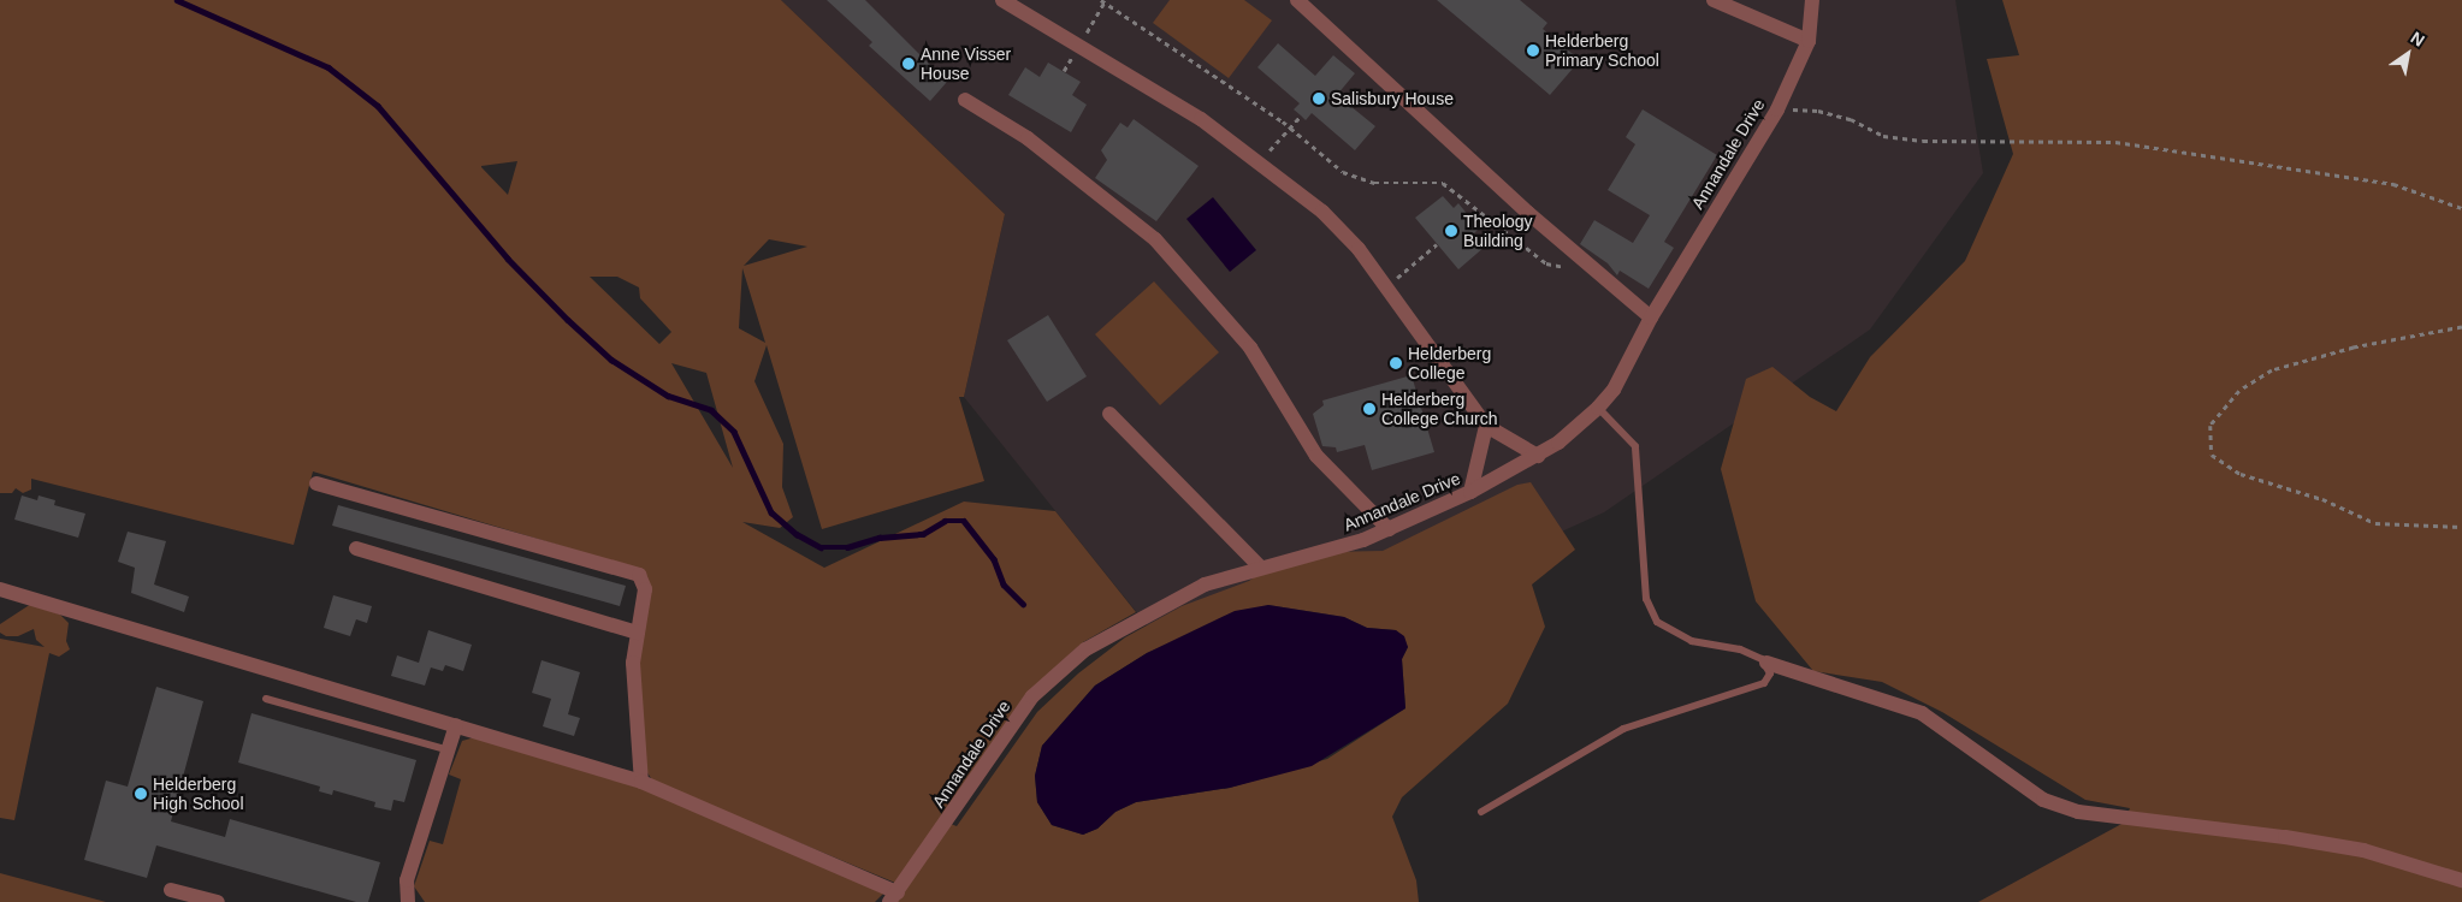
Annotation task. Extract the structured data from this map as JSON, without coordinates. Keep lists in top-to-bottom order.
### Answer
{
  "streets": {
    "street": ["Annandale Drive"]
  },
  "places": [
    "Helderberg Primary School",
    "Anne Visser House",
    "Salisbury House",
    "Theology Building",
    "Helderberg College",
    "Helderberg College Church",
    "Helderberg High School"
  ],
  "north": "top right"
}
